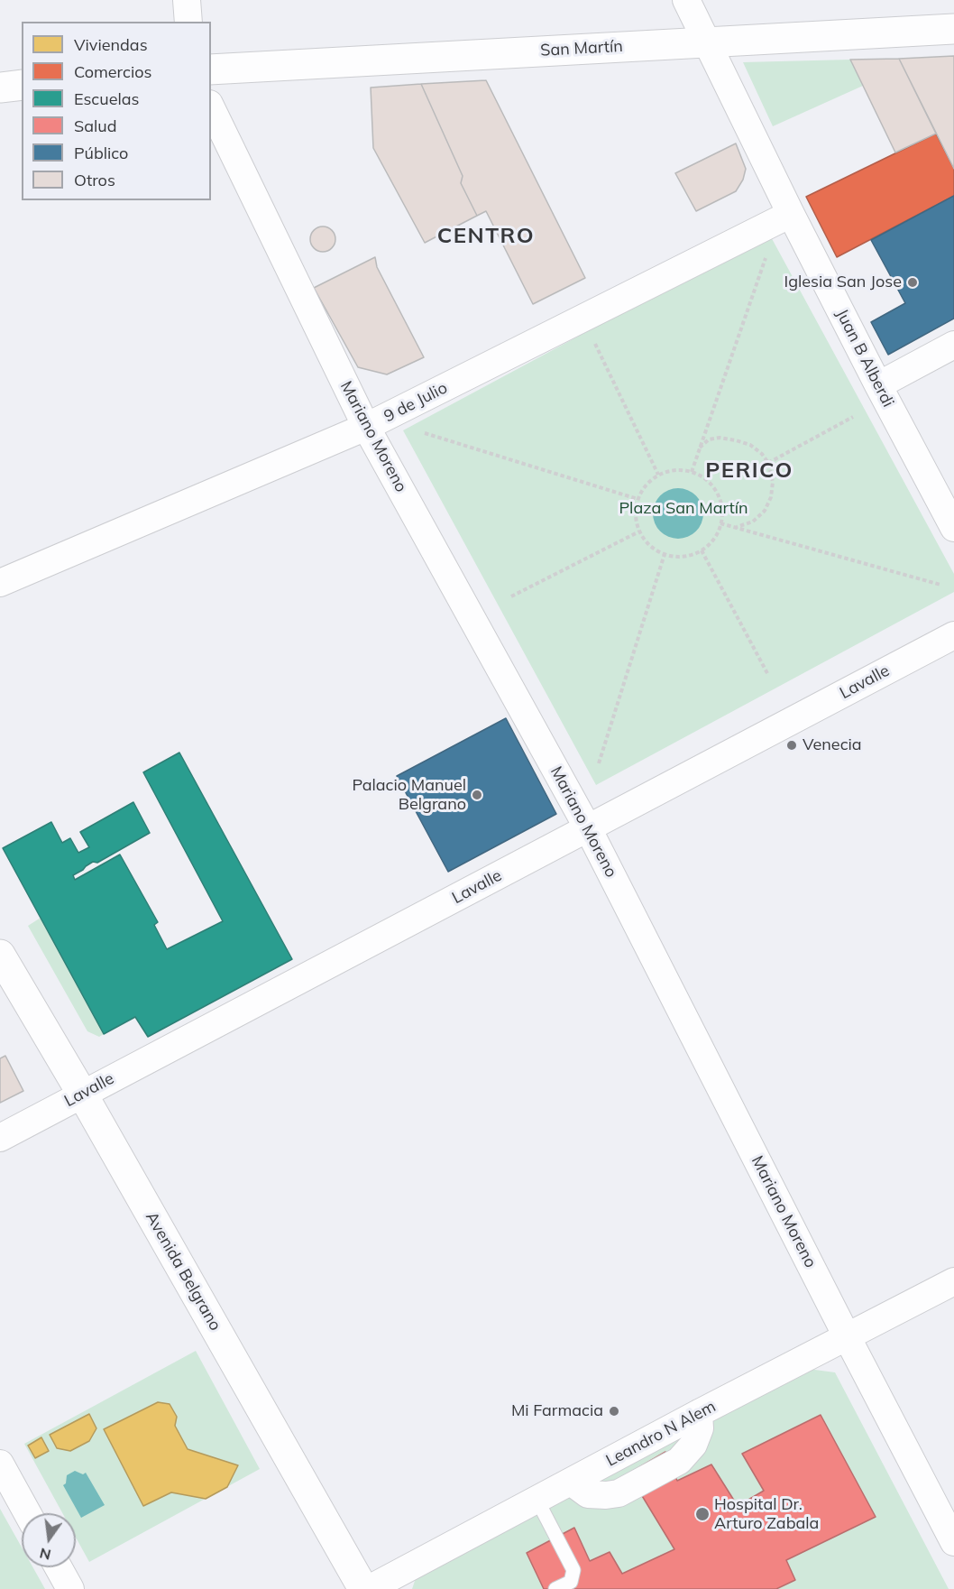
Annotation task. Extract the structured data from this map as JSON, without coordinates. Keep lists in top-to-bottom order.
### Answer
{
  "streets": {
    "main road": ["San Martín", "Avenida Belgrano"],
    "street": [
      "Juan B Alberdi",
      "9 de Julio",
      "Mariano Moreno",
      "Lavalle",
      "Leandro N Alem"
    ]
  },
  "crossings": [
    ["San Martín", "Juan B Alberdi"],
    ["Juan B Alberdi", "9 de Julio"],
    ["9 de Julio", "Mariano Moreno"],
    ["Mariano Moreno", "Lavalle"],
    ["Mariano Moreno", "Leandro N Alem"],
    ["Lavalle", "Avenida Belgrano"]
  ],
  "districts": ["CENTRO", "PERICO"],
  "parks": ["Plaza San Martín"],
  "places": [
    "Iglesia San Jose",
    "Venecia",
    "Palacio Manuel Belgrano",
    "Mi Farmacia",
    "Hospital Dr. Arturo Zabala"
  ],
  "legend": [
    "Viviendas",
    "Comercios",
    "Escuelas",
    "Salud",
    "Público",
    "Otros"
  ],
  "north": "bottom"
}
